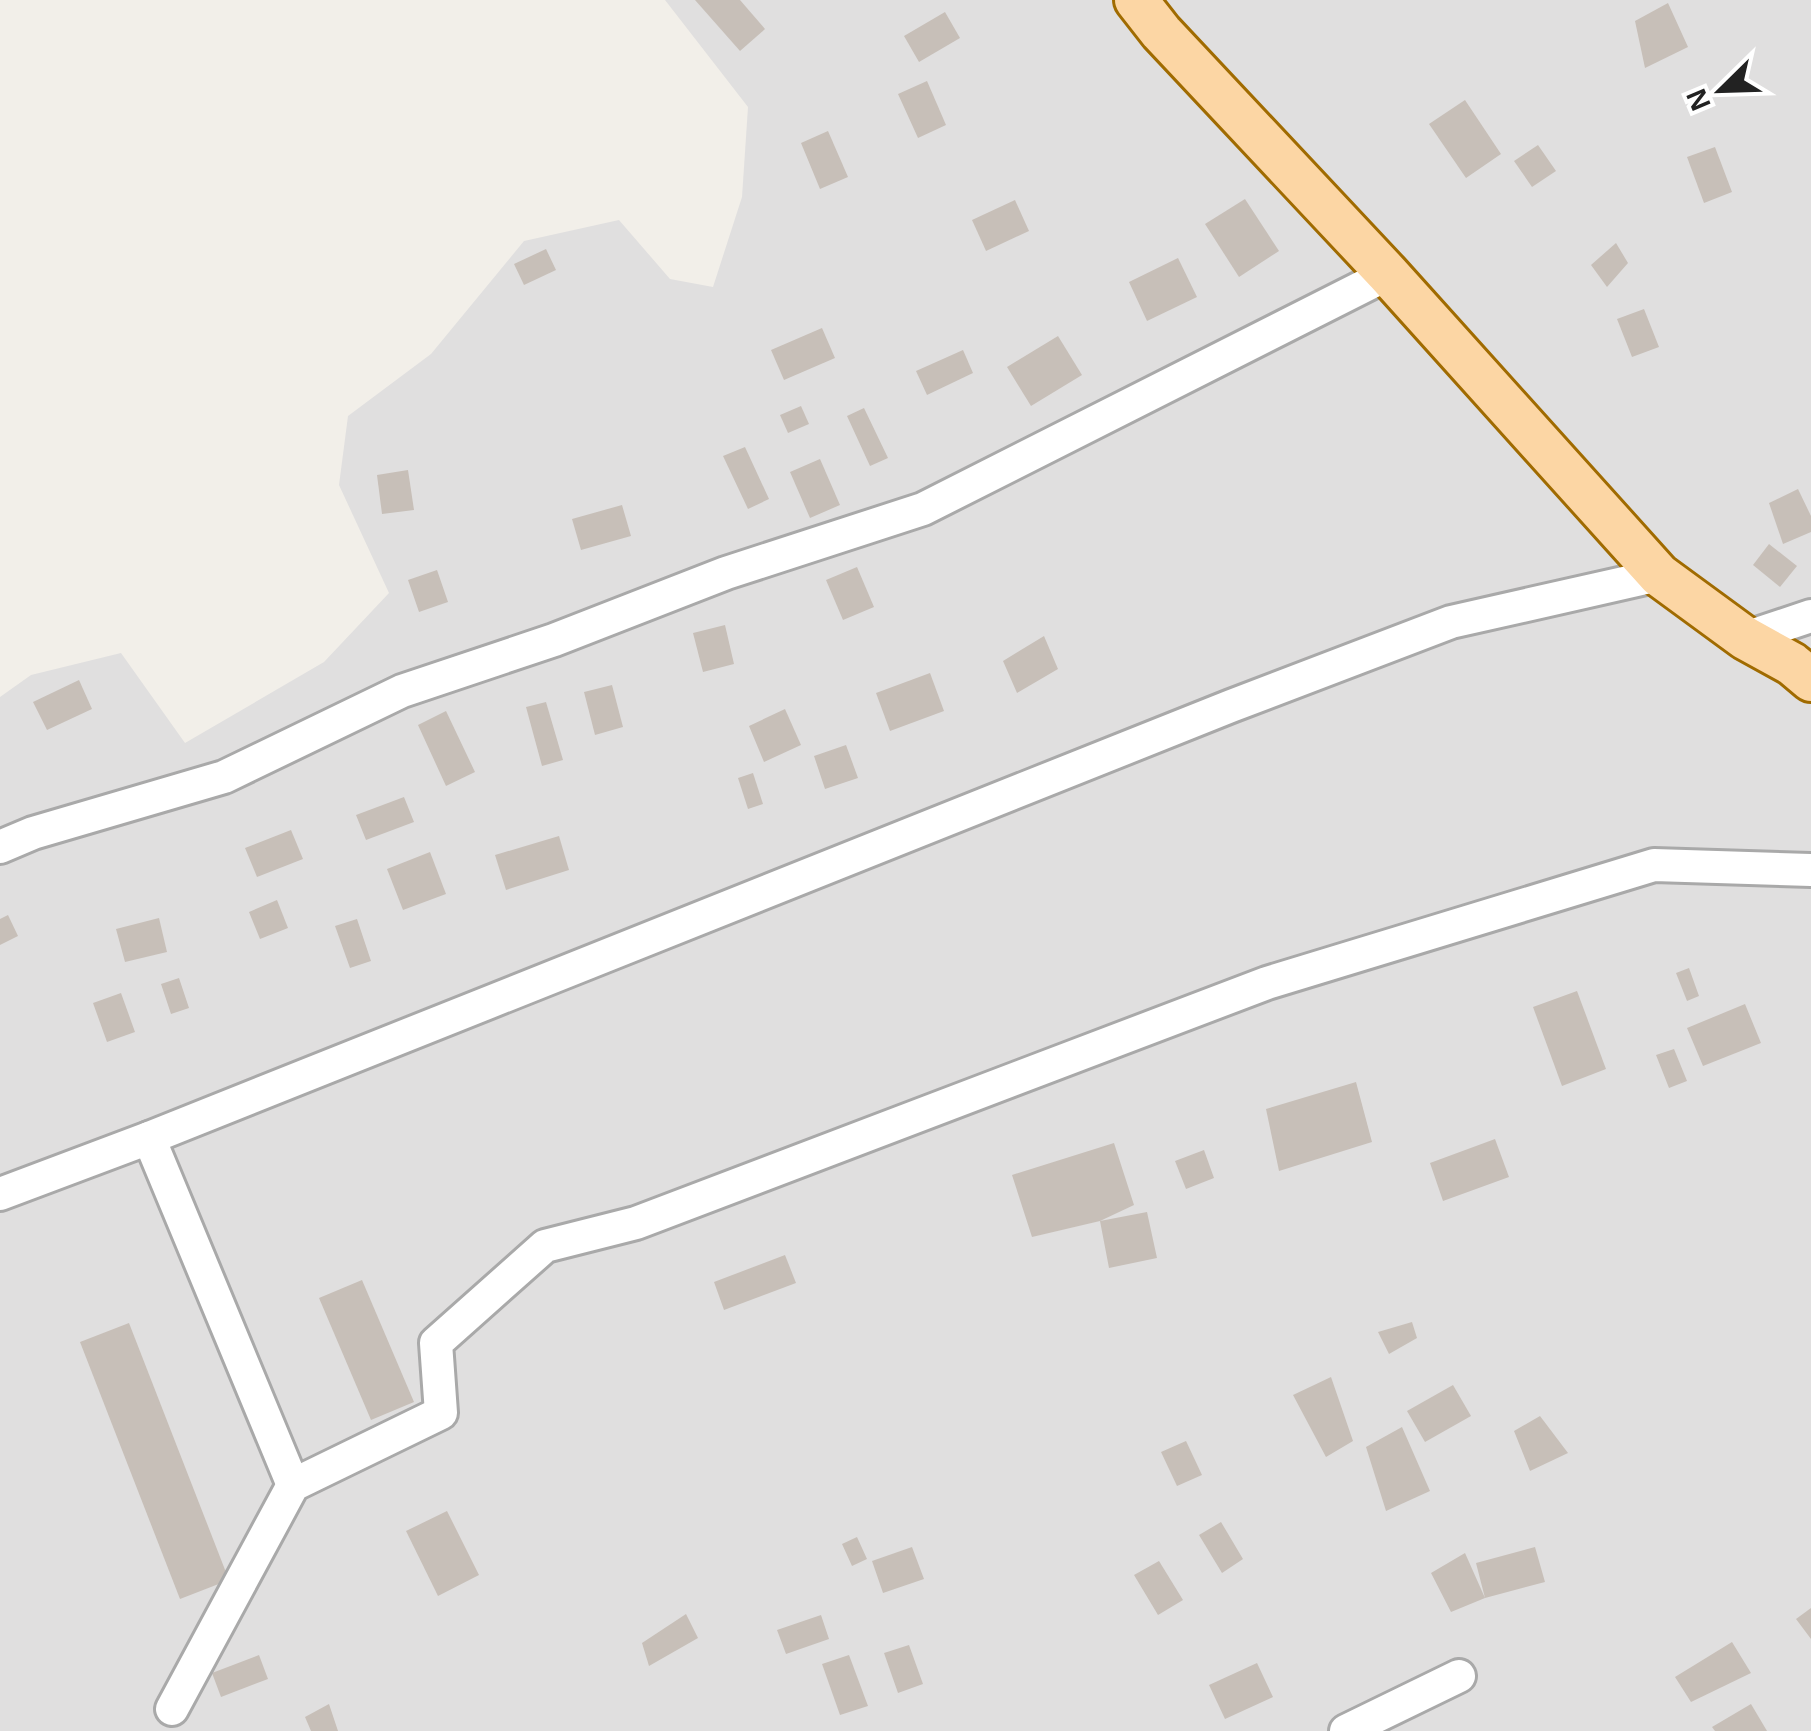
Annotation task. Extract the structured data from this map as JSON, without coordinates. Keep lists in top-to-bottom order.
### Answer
{
  "north": "bottom left"
}
